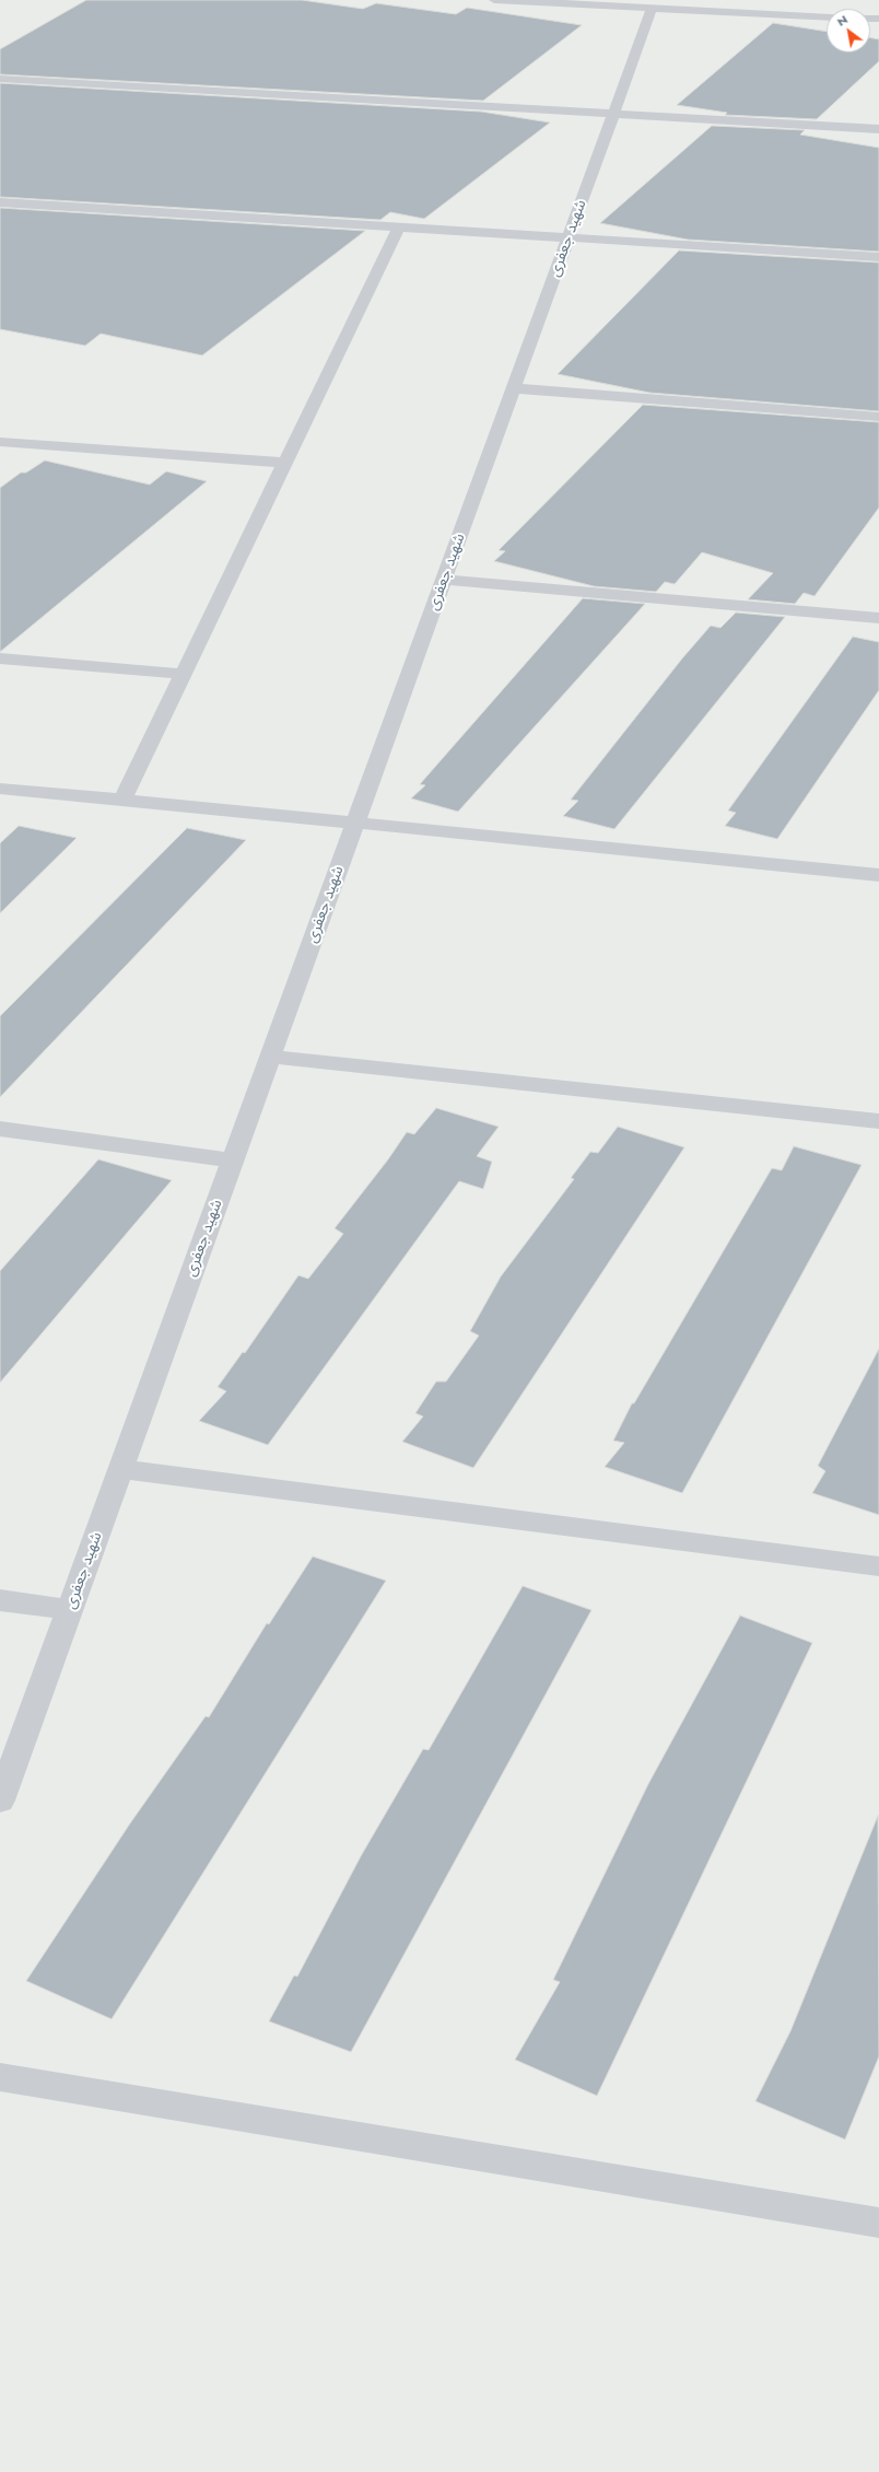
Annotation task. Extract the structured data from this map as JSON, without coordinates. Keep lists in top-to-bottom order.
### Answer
{
  "streets": {
    "street": ["شهید جعفری"]
  },
  "north": "top left"
}
